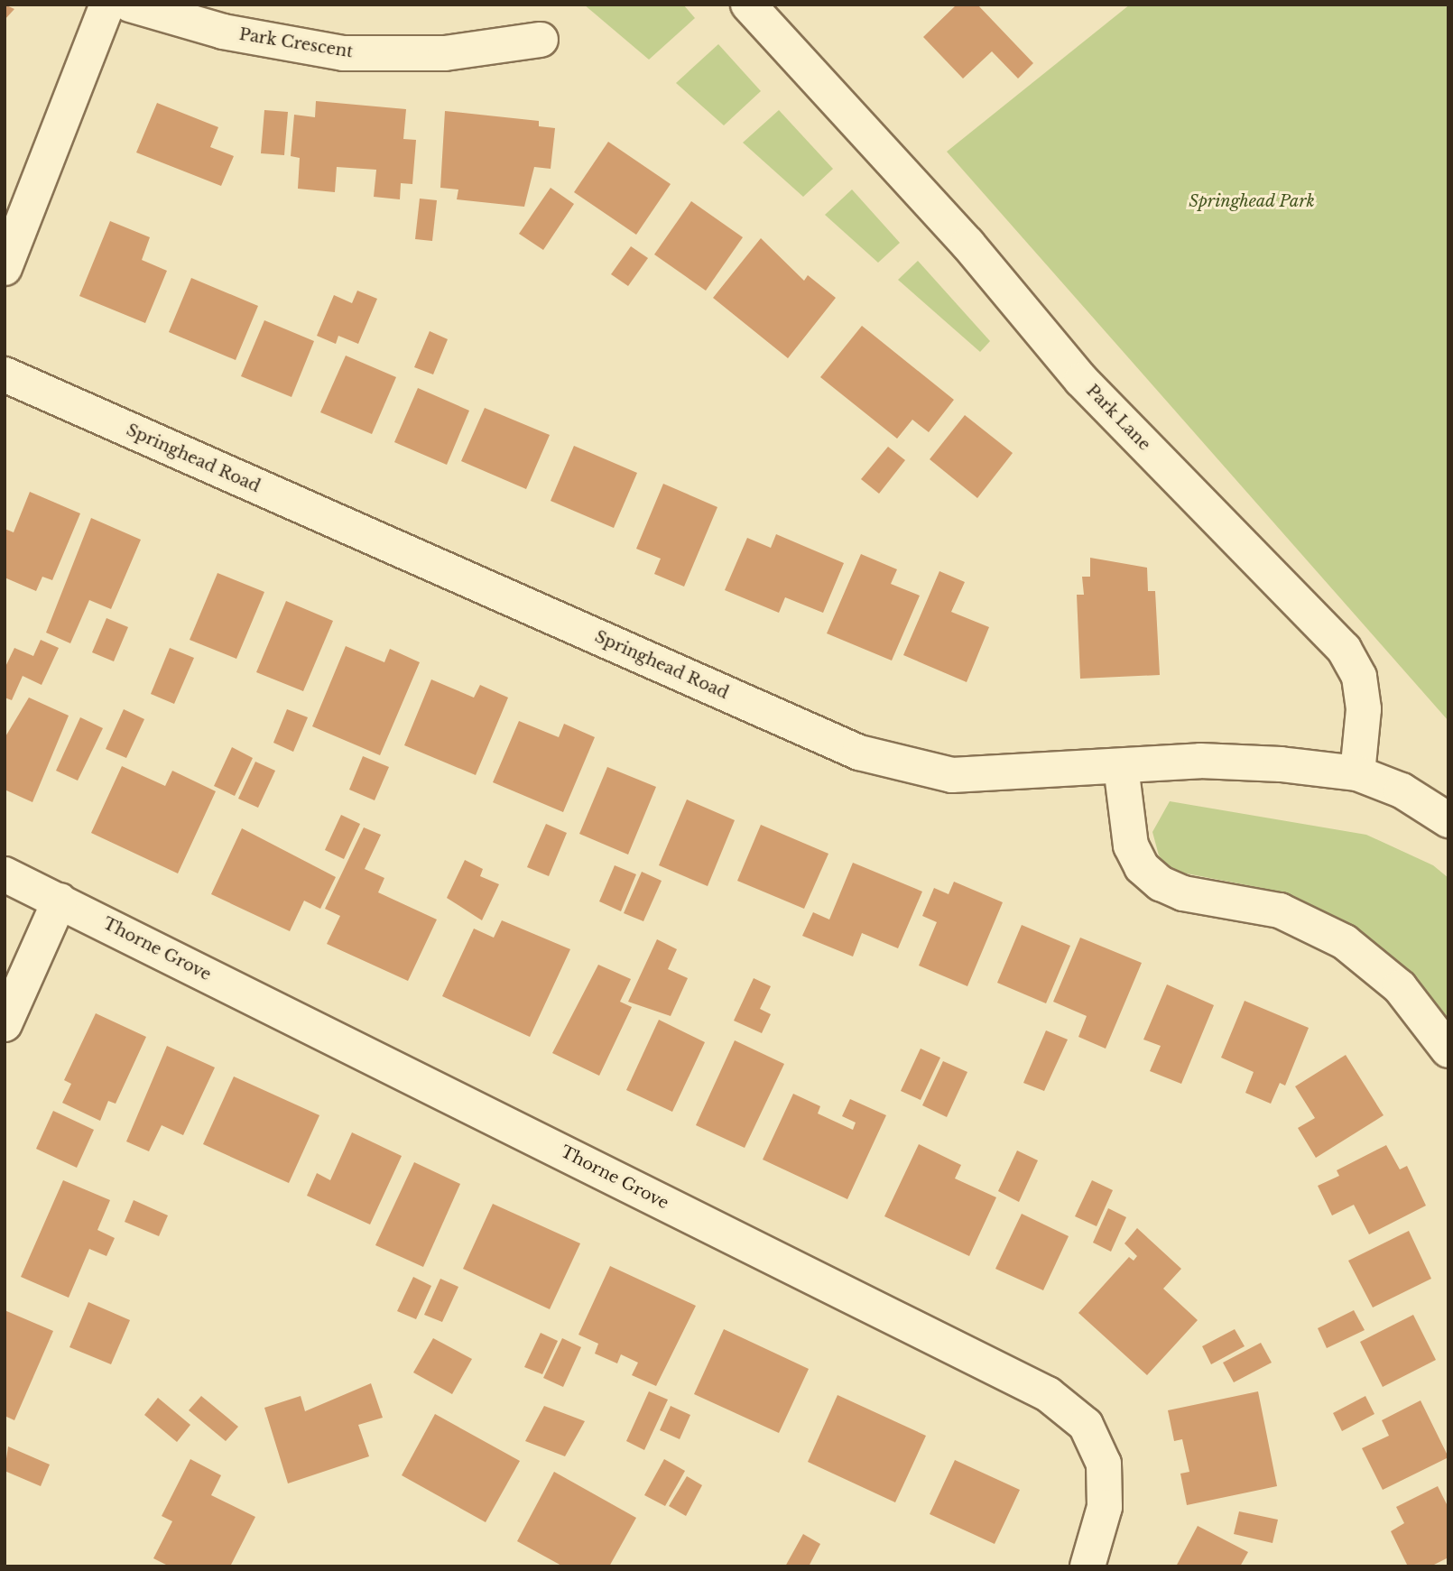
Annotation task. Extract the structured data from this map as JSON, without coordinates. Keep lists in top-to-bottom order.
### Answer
{
  "streets": {
    "street": [
      "Park Crescent",
      "Park Lane",
      "Springhead Road",
      "Thorne Grove"
    ]
  },
  "crossings": [
    ["Park Lane", "Springhead Road"]
  ],
  "parks": ["Springhead Park"]
}
